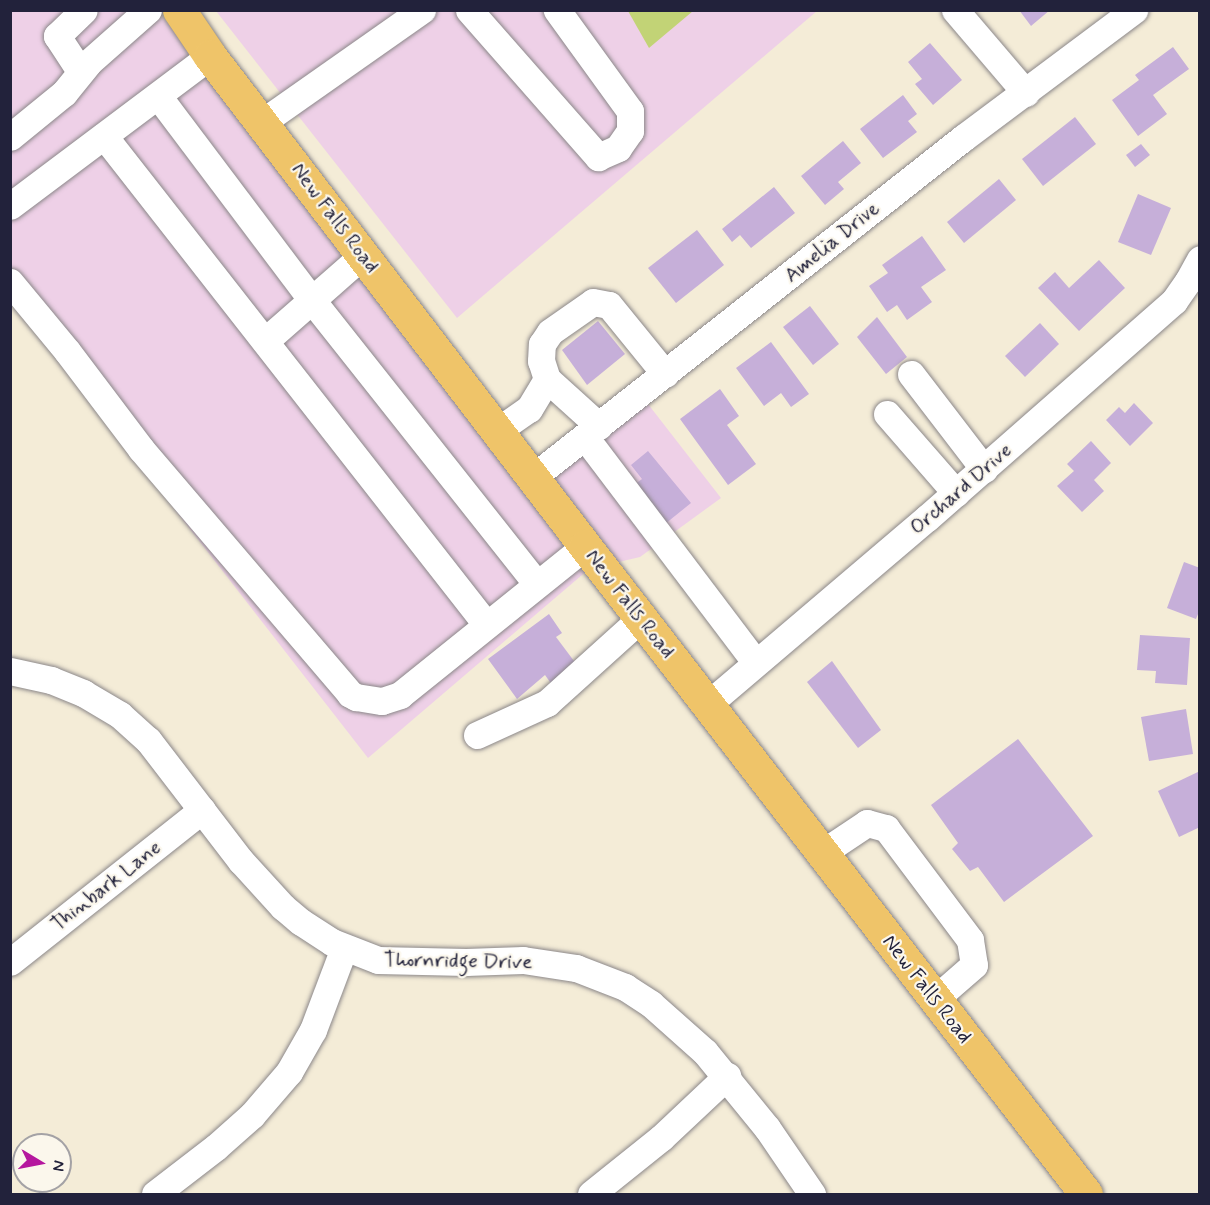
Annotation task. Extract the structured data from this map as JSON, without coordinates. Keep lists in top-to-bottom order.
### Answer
{
  "streets": {
    "main road": ["New Falls Road"],
    "street": [
      "Amelia Drive",
      "Orchard Drive",
      "Thinbark Lane",
      "Thornridge Drive"
    ]
  },
  "crossings": [
    ["New Falls Road", "Amelia Drive"],
    ["New Falls Road", "Orchard Drive"],
    ["Thinbark Lane", "Thornridge Drive"]
  ],
  "north": "right"
}
